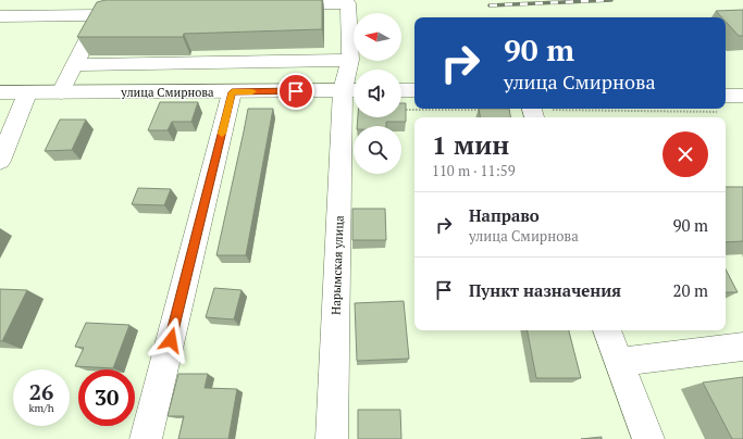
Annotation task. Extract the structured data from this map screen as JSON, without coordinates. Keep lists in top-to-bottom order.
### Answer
{
  "streets": {
    "street": ["улица Смирнова", "Нарымская улица"]
  },
  "crossings": [
    ["улица Смирнова", "Нарымская улица"]
  ],
  "north": "left",
  "page": {
    "turn": ["90 m", "улица Смирнова"],
    "heading": ["1 мин", "110 m · 11:59"],
    "list": [
      {
        "name": "Направо",
        "note": "улица Смирнова",
        "value": "90 m"
      },
      {
        "name": "Пункт назначения",
        "value": "20 m"
      }
    ],
    "speed": "26 km/h",
    "limit": "30"
  }
}
